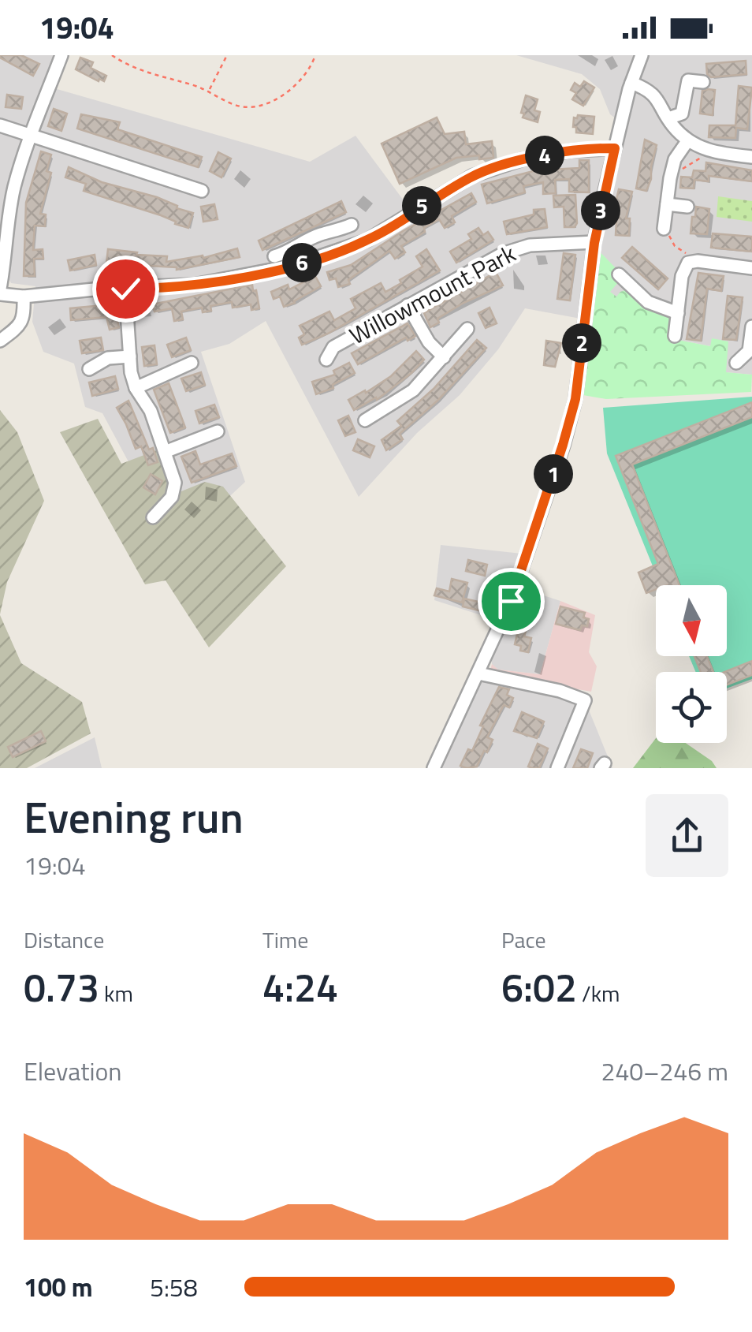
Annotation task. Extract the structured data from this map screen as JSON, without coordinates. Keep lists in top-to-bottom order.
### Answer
{
  "streets": {
    "street": ["Willowmount Park"]
  },
  "north": "bottom",
  "page": {
    "status": "19:04",
    "pins": [
      "4",
      "5",
      "3",
      "6",
      "2",
      "1"
    ],
    "heading": ["Evening run", "19:04"],
    "stats": [
      ["Distance", "0.73 km"],
      ["Time", "4:24"],
      ["Pace", "6:02 /km"]
    ],
    "chart": ["Elevation", "240–246 m"],
    "list": [
      {
        "name": "100 m",
        "note": "5:58"
      }
    ]
  }
}
